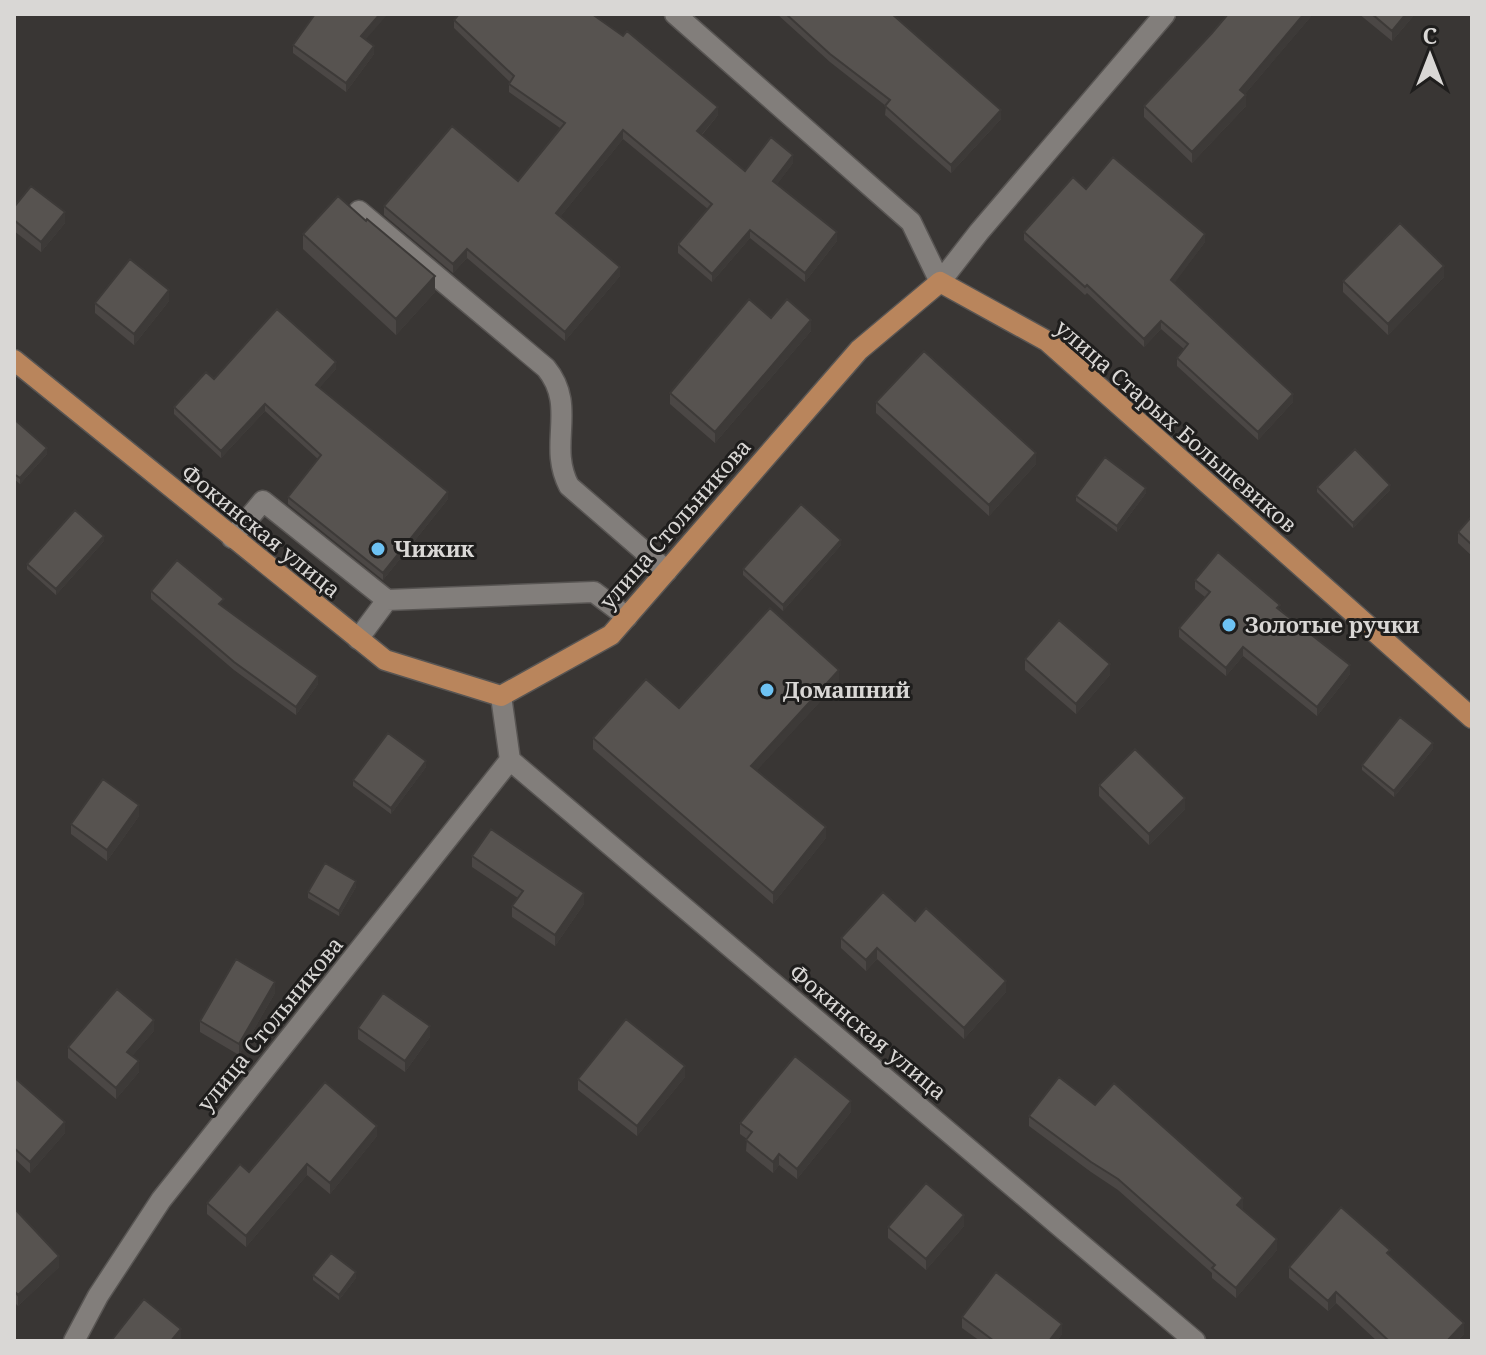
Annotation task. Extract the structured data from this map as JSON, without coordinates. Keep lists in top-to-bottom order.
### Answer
{
  "streets": {
    "main road": ["улица Старых Большевиков", "улица Стольникова", "Фокинская улица"]
  },
  "crossings": [
    ["улица Старых Большевиков", "улица Стольникова"],
    ["улица Стольникова", "Фокинская улица"]
  ],
  "places": ["Чижик", "Золотые ручки", "Домашний"],
  "north": "top"
}
